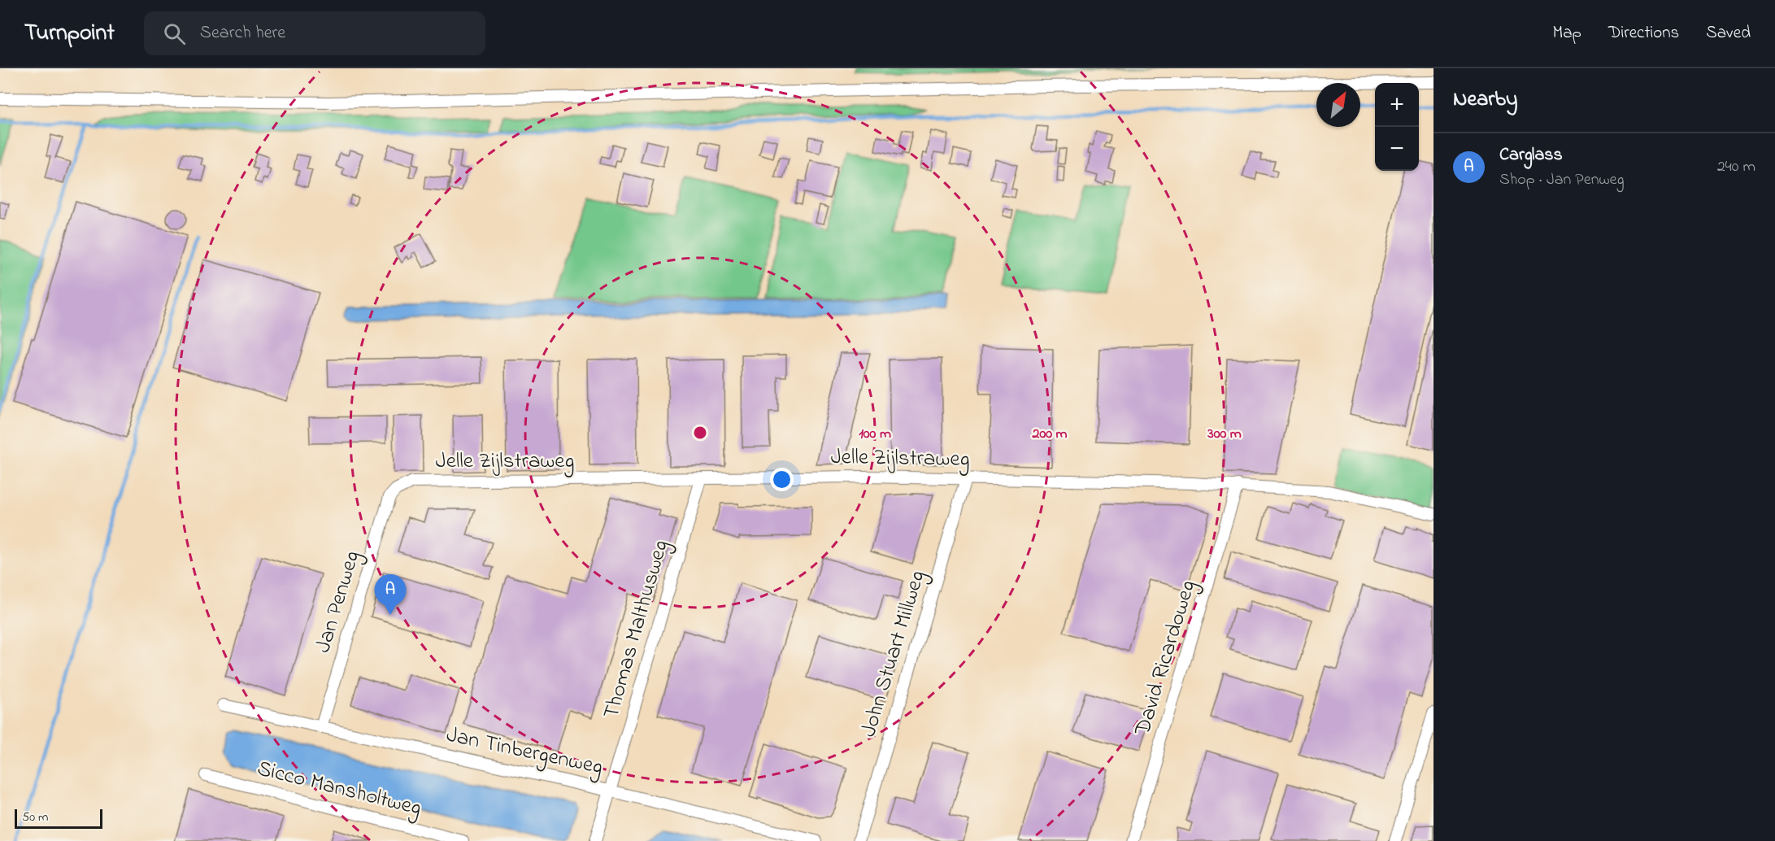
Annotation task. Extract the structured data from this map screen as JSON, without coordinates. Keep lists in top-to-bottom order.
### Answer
{
  "streets": {
    "street": [
      "Jelle Zijlstraweg",
      "Jan Penweg",
      "Thomas Malthusweg",
      "John Stuart Millweg",
      "David Ricardoweg",
      "Jan Tinbergenweg",
      "Sicco Mansholtweg"
    ]
  },
  "crossings": [
    ["Jelle Zijlstraweg", "Jan Penweg"],
    ["Jelle Zijlstraweg", "Thomas Malthusweg"],
    ["Jelle Zijlstraweg", "John Stuart Millweg"],
    ["Jelle Zijlstraweg", "David Ricardoweg"],
    ["Jan Penweg", "Jan Tinbergenweg"],
    ["Thomas Malthusweg", "Jan Tinbergenweg"]
  ],
  "scale_bar": "50 m",
  "north": "top right",
  "page": {
    "header": "Turnpoint",
    "search": "Search here",
    "nav": ["Map", "Directions", "Saved"],
    "heading": "Nearby",
    "map_buttons": ["+", "−"],
    "list": [
      {
        "mark": "A",
        "name": "Carglass",
        "note": "Shop · Jan Penweg",
        "value": "240 m"
      }
    ],
    "pins": "A",
    "scale": "50 m"
  },
  "rings": ["100 m", "200 m", "300 m"]
}
